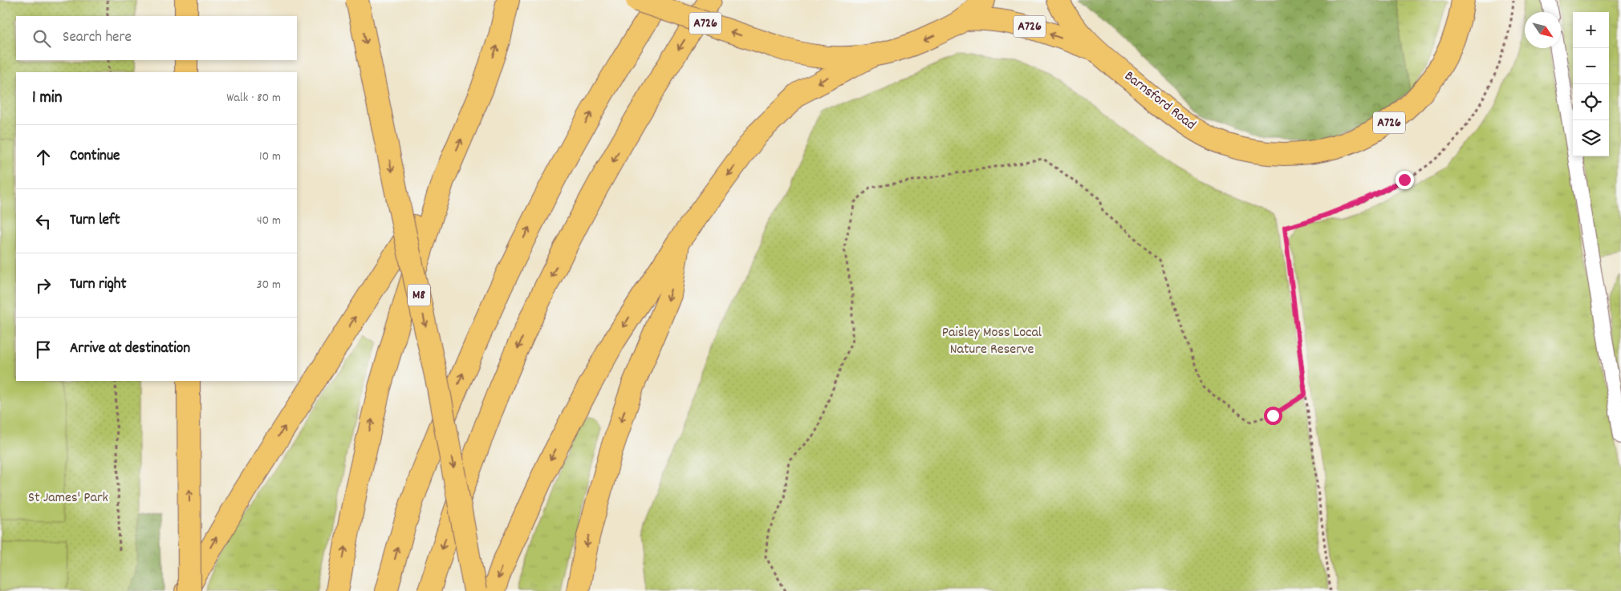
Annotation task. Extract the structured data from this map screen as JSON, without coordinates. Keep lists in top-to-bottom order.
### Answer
{
  "streets": {
    "main road": ["A726", "Barnsford Road", "M8"]
  },
  "crossings": [
    ["A726", "Barnsford Road"]
  ],
  "parks": ["Paisley Moss Local Nature Reserve", "St James' Park"],
  "north": "bottom right",
  "page": {
    "map_buttons": ["+", "−"],
    "search": "Search here",
    "heading": ["1 min", "Walk · 80 m"],
    "list": [
      ["Continue", "10 m"],
      ["Turn left", "40 m"],
      ["Turn right", "30 m"],
      "Arrive at destination"
    ]
  }
}
